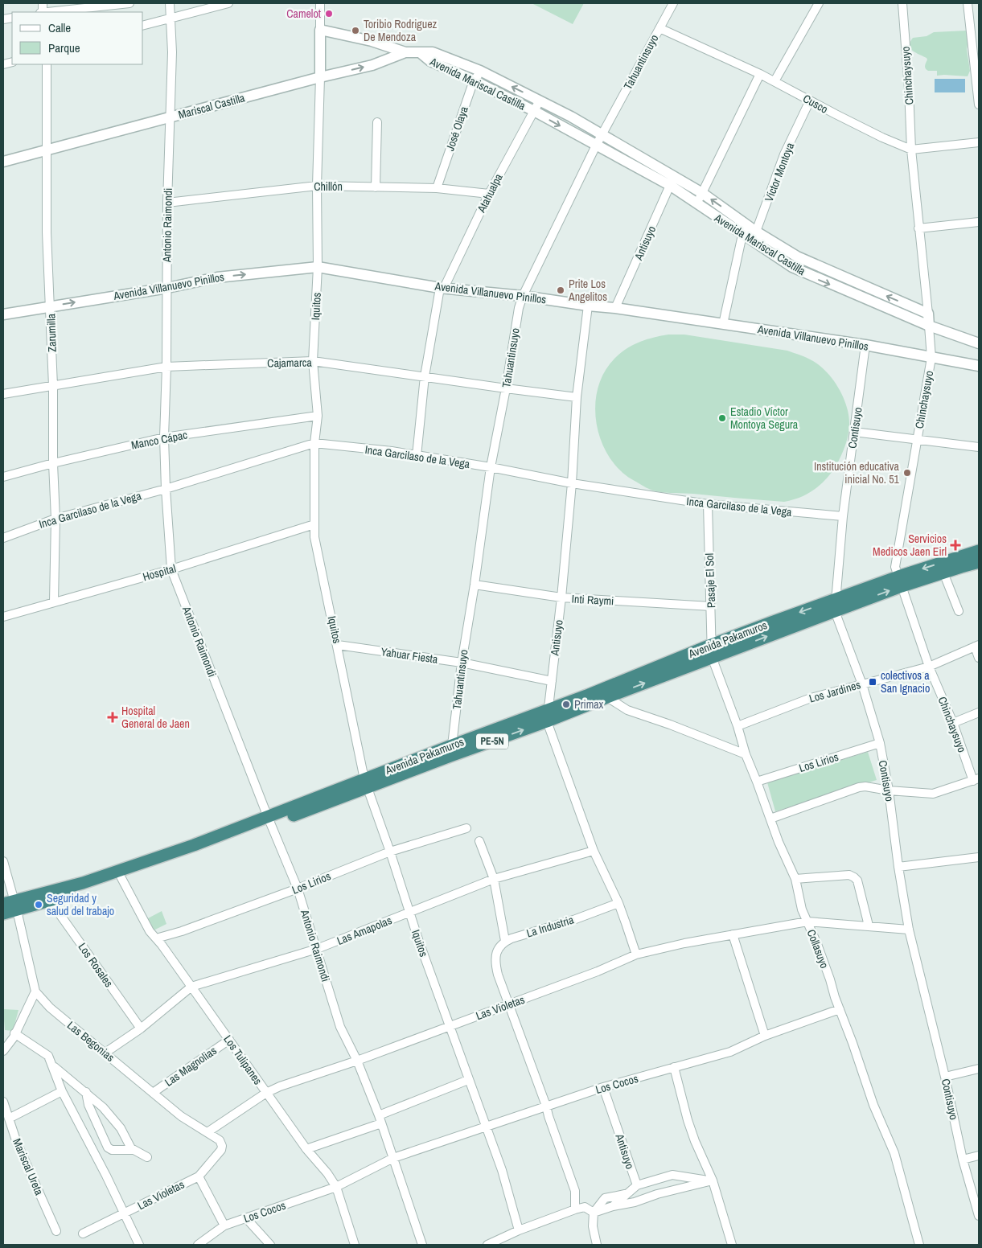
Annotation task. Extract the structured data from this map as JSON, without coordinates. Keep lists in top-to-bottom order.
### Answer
{
  "streets": {
    "highway": ["Avenida Pakamuros", "PE-5N"],
    "street": [
      "Tahuantinsuyo",
      "Chinchaysuyo",
      "Avenida Mariscal Castilla",
      "Cusco",
      "Mariscal Castilla",
      "José Olaya",
      "Víctor Montoya",
      "Chillón",
      "Atahualpa",
      "Antonio Raimondi",
      "Antisuyo",
      "Avenida Villanuevo Pinillos",
      "Iquitos",
      "Zarumilla",
      "Cajamarca",
      "Contisuyo",
      "Manco Cápac",
      "Inca Garcilaso de la Vega",
      "Hospital",
      "Pasaje El Sol",
      "Inti Raymi",
      "Yahuar Fiesta",
      "Los Jardines",
      "Los Lirios",
      "La Industria",
      "Las Amapolas",
      "Collasuyo",
      "Los Rosales",
      "Las Violetas",
      "Las Begonias",
      "Los Tulipanes",
      "Las Magnolias",
      "Los Cocos",
      "Mariscal Ureta"
    ]
  },
  "crossings": [
    ["Tahuantinsuyo", "Avenida Mariscal Castilla"],
    ["Tahuantinsuyo", "Cusco"],
    ["Tahuantinsuyo", "Avenida Villanuevo Pinillos"],
    ["Tahuantinsuyo", "Cajamarca"],
    ["Tahuantinsuyo", "Inca Garcilaso de la Vega"],
    ["Tahuantinsuyo", "Inti Raymi"],
    ["Tahuantinsuyo", "Avenida Pakamuros"],
    ["Tahuantinsuyo", "Yahuar Fiesta"],
    ["Chinchaysuyo", "Avenida Mariscal Castilla"],
    ["Chinchaysuyo", "Cusco"],
    ["Chinchaysuyo", "Avenida Villanuevo Pinillos"],
    ["Chinchaysuyo", "Avenida Pakamuros"],
    ["Chinchaysuyo", "Los Jardines"],
    ["Avenida Mariscal Castilla", "Mariscal Castilla"],
    ["Avenida Mariscal Castilla", "José Olaya"],
    ["Avenida Mariscal Castilla", "Víctor Montoya"],
    ["Avenida Mariscal Castilla", "Atahualpa"],
    ["Avenida Mariscal Castilla", "Antisuyo"],
    ["Cusco", "Víctor Montoya"],
    ["Mariscal Castilla", "Antonio Raimondi"],
    ["Mariscal Castilla", "Iquitos"],
    ["Mariscal Castilla", "Zarumilla"],
    ["José Olaya", "Chillón"],
    ["Chillón", "Atahualpa"],
    ["Chillón", "Antonio Raimondi"],
    ["Chillón", "Iquitos"],
    ["Atahualpa", "Avenida Villanuevo Pinillos"],
    ["Atahualpa", "Cajamarca"],
    ["Atahualpa", "Inca Garcilaso de la Vega"],
    ["Antonio Raimondi", "Avenida Villanuevo Pinillos"],
    ["Antonio Raimondi", "Cajamarca"],
    ["Antonio Raimondi", "Manco Cápac"],
    ["Antonio Raimondi", "Inca Garcilaso de la Vega"],
    ["Antonio Raimondi", "Hospital"],
    ["Antonio Raimondi", "Avenida Pakamuros"],
    ["Antonio Raimondi", "Los Lirios"],
    ["Antonio Raimondi", "Las Amapolas"],
    ["Antonio Raimondi", "Las Violetas"],
    ["Antonio Raimondi", "Los Cocos"],
    ["Antisuyo", "Avenida Villanuevo Pinillos"],
    ["Antisuyo", "Cajamarca"],
    ["Antisuyo", "Inca Garcilaso de la Vega"],
    ["Antisuyo", "Inti Raymi"],
    ["Antisuyo", "Avenida Pakamuros"],
    ["Antisuyo", "Yahuar Fiesta"],
    ["Antisuyo", "La Industria"],
    ["Antisuyo", "Las Amapolas"],
    ["Antisuyo", "Las Violetas"],
    ["Antisuyo", "Los Cocos"],
    ["Avenida Villanuevo Pinillos", "Iquitos"],
    ["Avenida Villanuevo Pinillos", "Zarumilla"],
    ["Avenida Villanuevo Pinillos", "Contisuyo"],
    ["Iquitos", "Cajamarca"],
    ["Iquitos", "Manco Cápac"],
    ["Iquitos", "Inca Garcilaso de la Vega"],
    ["Iquitos", "Hospital"],
    ["Iquitos", "Avenida Pakamuros"],
    ["Iquitos", "Yahuar Fiesta"],
    ["Iquitos", "Los Lirios"],
    ["Iquitos", "Las Amapolas"],
    ["Iquitos", "Las Violetas"],
    ["Iquitos", "Los Cocos"],
    ["Zarumilla", "Cajamarca"],
    ["Zarumilla", "Manco Cápac"],
    ["Zarumilla", "Inca Garcilaso de la Vega"],
    ["Zarumilla", "Hospital"],
    ["Contisuyo", "Inca Garcilaso de la Vega"],
    ["Contisuyo", "Avenida Pakamuros"],
    ["Contisuyo", "Los Jardines"],
    ["Contisuyo", "Los Lirios"],
    ["Contisuyo", "Las Violetas"],
    ["Inca Garcilaso de la Vega", "Pasaje El Sol"],
    ["Pasaje El Sol", "Inti Raymi"],
    ["Pasaje El Sol", "Avenida Pakamuros"],
    ["Pasaje El Sol", "Collasuyo"],
    ["Avenida Pakamuros", "Collasuyo"],
    ["Avenida Pakamuros", "Los Rosales"],
    ["Avenida Pakamuros", "Las Begonias"],
    ["Avenida Pakamuros", "Los Tulipanes"],
    ["Los Jardines", "Collasuyo"],
    ["Los Lirios", "Collasuyo"],
    ["Los Lirios", "Los Tulipanes"],
    ["Las Amapolas", "Los Rosales"],
    ["Las Amapolas", "Las Begonias"],
    ["Las Amapolas", "Los Tulipanes"],
    ["Collasuyo", "Las Violetas"],
    ["Collasuyo", "Los Cocos"],
    ["Las Violetas", "Las Begonias"],
    ["Las Violetas", "Los Tulipanes"],
    ["Las Begonias", "Las Magnolias"],
    ["Los Tulipanes", "Las Magnolias"],
    ["Los Tulipanes", "Los Cocos"]
  ],
  "places": {
    "other": [
      "Camelot",
      "Toribio Rodriguez De Mendoza",
      "Prite Los Angelitos",
      "Estadio Víctor Montoya Segura",
      "Institución educativa inicial No. 51",
      "Primax",
      "Seguridad y salud del trabajo"
    ],
    "health": ["Servicios Medicos Jaen Eirl", "Hospital General de Jaen"],
    "transit": ["colectivos a San Ignacio"]
  },
  "legend": ["Calle", "Parque"]
}
